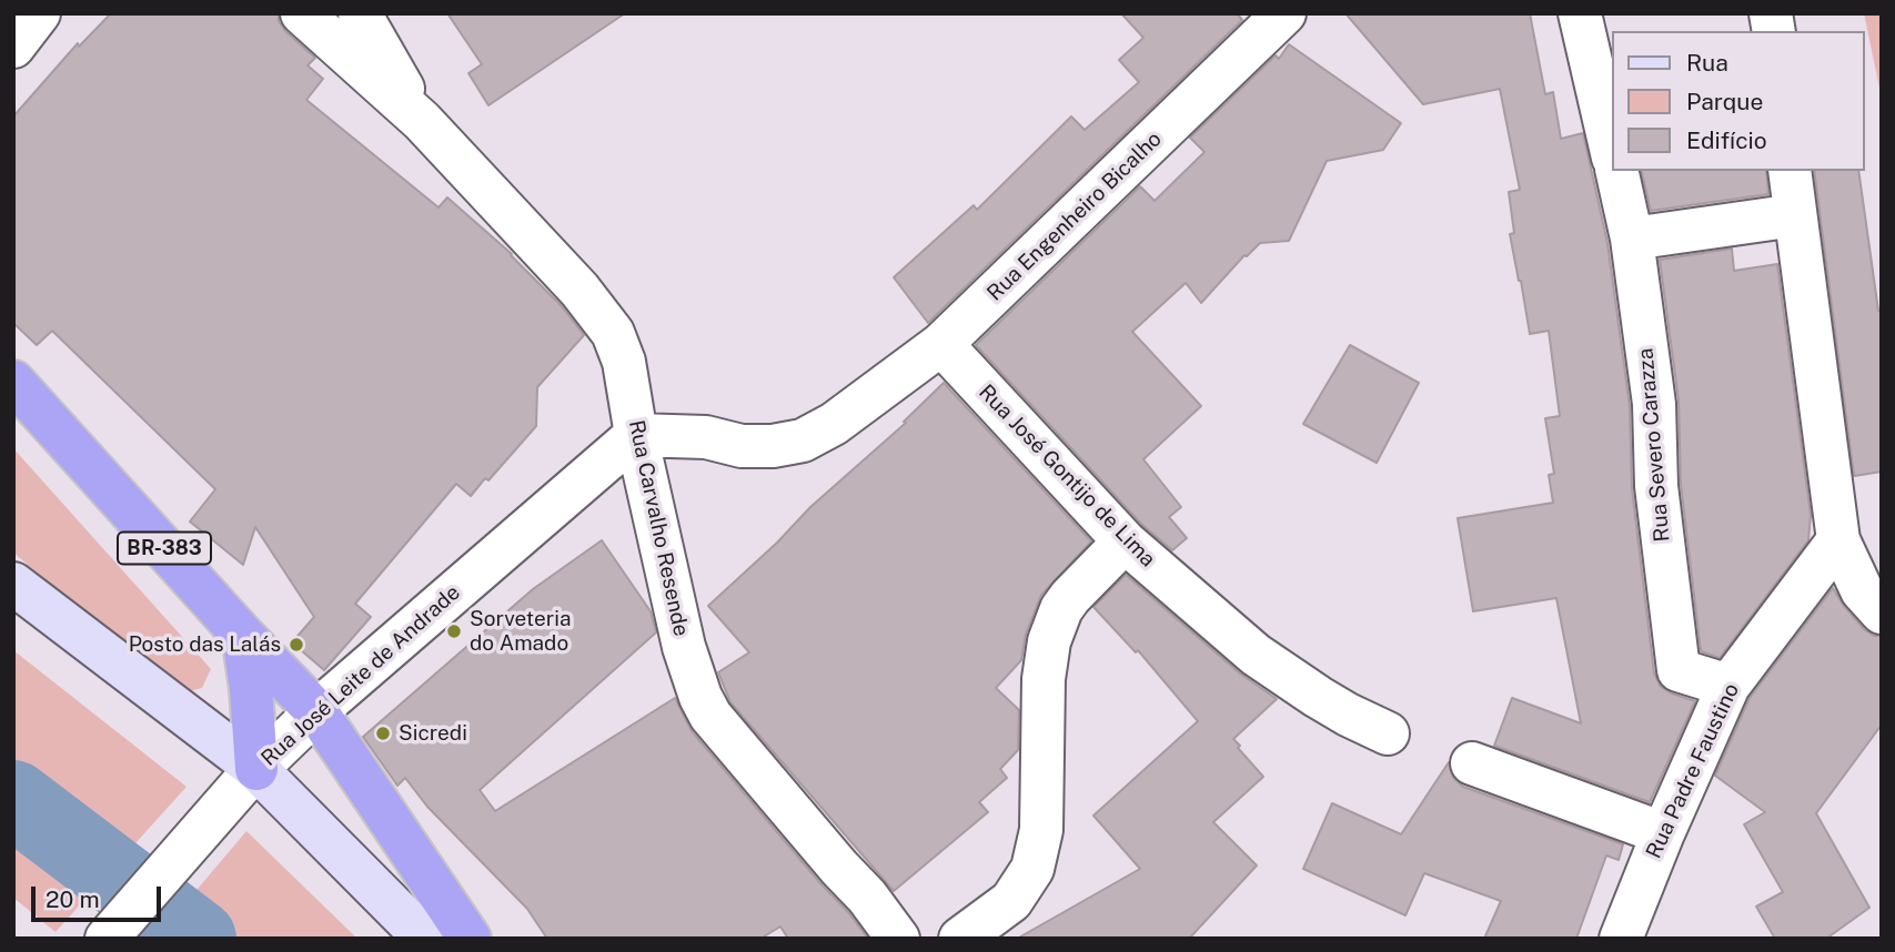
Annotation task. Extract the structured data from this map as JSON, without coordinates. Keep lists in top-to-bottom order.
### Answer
{
  "streets": {
    "highway": ["BR-383"],
    "street": [
      "Rua Engenheiro Bicalho",
      "Rua Severo Carazza",
      "Rua José Gontijo de Lima",
      "Rua Carvalho Resende",
      "Rua José Leite de Andrade",
      "Rua Padre Faustino"
    ]
  },
  "crossings": [
    ["Rua Engenheiro Bicalho", "Rua José Gontijo de Lima"],
    ["Rua Engenheiro Bicalho", "Rua Carvalho Resende"],
    ["Rua Engenheiro Bicalho", "Rua José Leite de Andrade"],
    ["Rua Severo Carazza", "Rua Padre Faustino"],
    ["Rua Carvalho Resende", "Rua José Leite de Andrade"],
    ["BR-383", "Rua José Leite de Andrade"]
  ],
  "places": ["Sorveteria do Amado", "Posto das Lalás", "Sicredi"],
  "legend": ["Rua", "Parque", "Edifício"],
  "scale_bar": "20 m"
}
